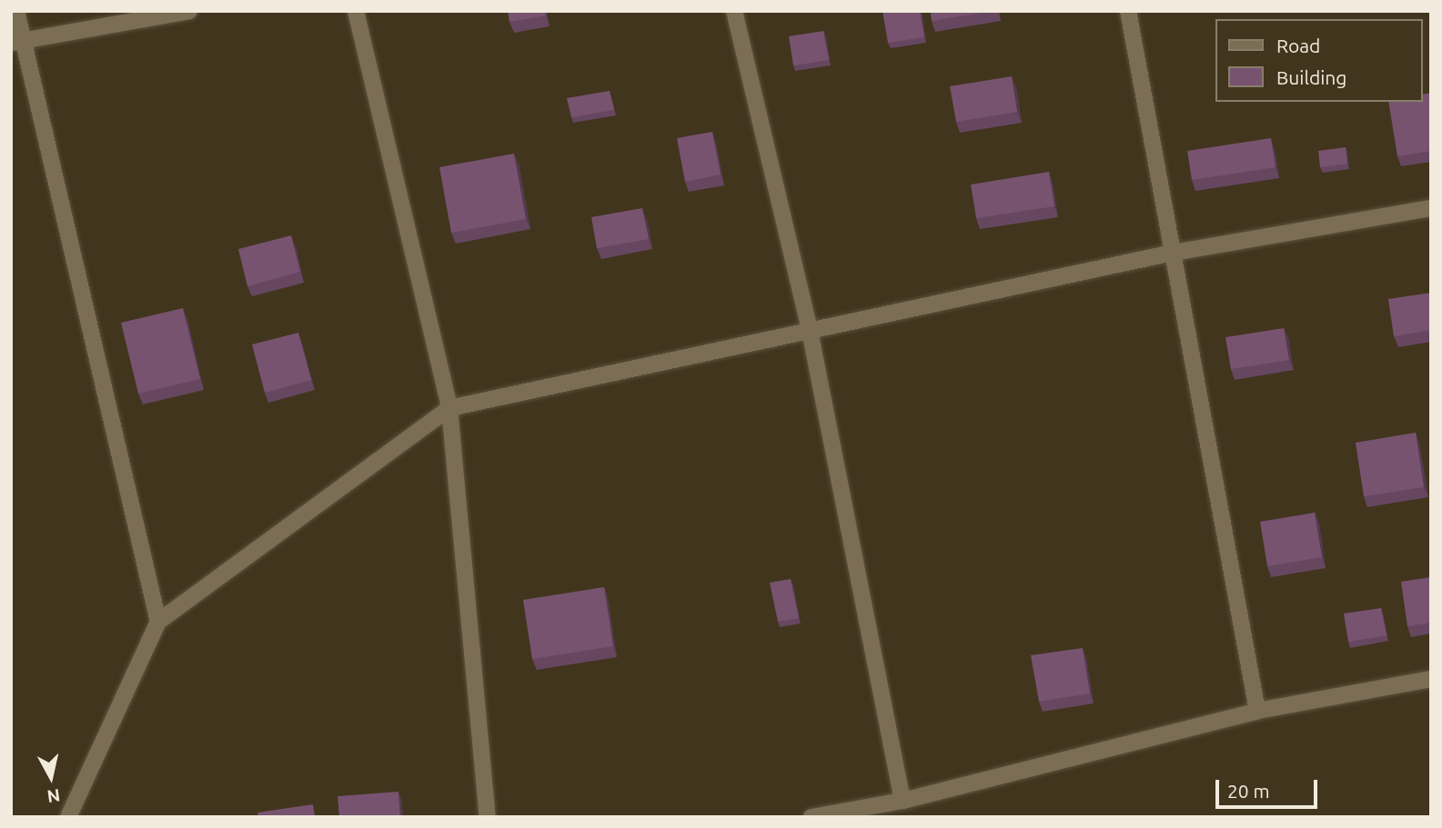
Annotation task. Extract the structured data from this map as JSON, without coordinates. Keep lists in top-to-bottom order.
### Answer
{
  "legend": ["Road", "Building"],
  "scale_bar": "20 m",
  "north": "bottom"
}
